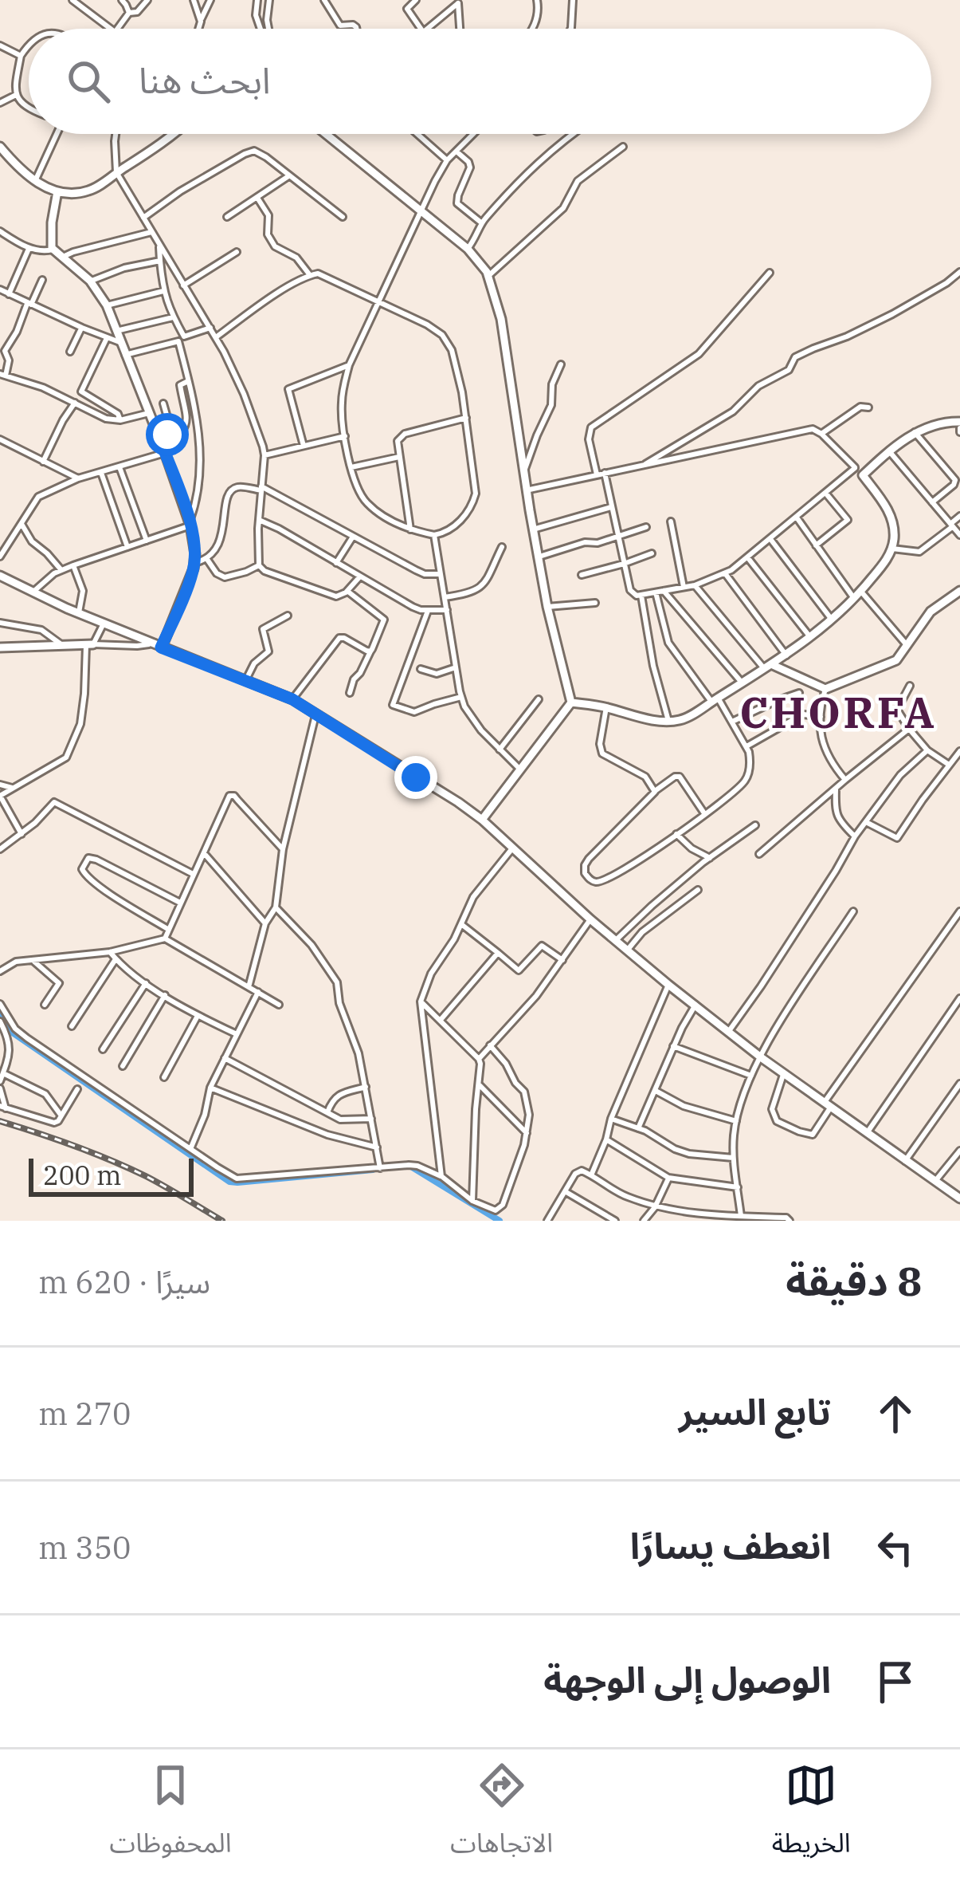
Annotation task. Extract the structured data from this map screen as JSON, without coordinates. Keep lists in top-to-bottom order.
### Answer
{
  "districts": ["CHORFA"],
  "scale_bar": "200 m",
  "page": {
    "search": "ابحث هنا",
    "scale": "200 m",
    "heading": ["8 دقيقة", "سيرًا · 620 m"],
    "list": [
      ["تابع السير", "270 m"],
      ["انعطف يسارًا", "350 m"],
      "الوصول إلى الوجهة"
    ],
    "nav": ["الخريطة", "الاتجاهات", "المحفوظات"]
  }
}
